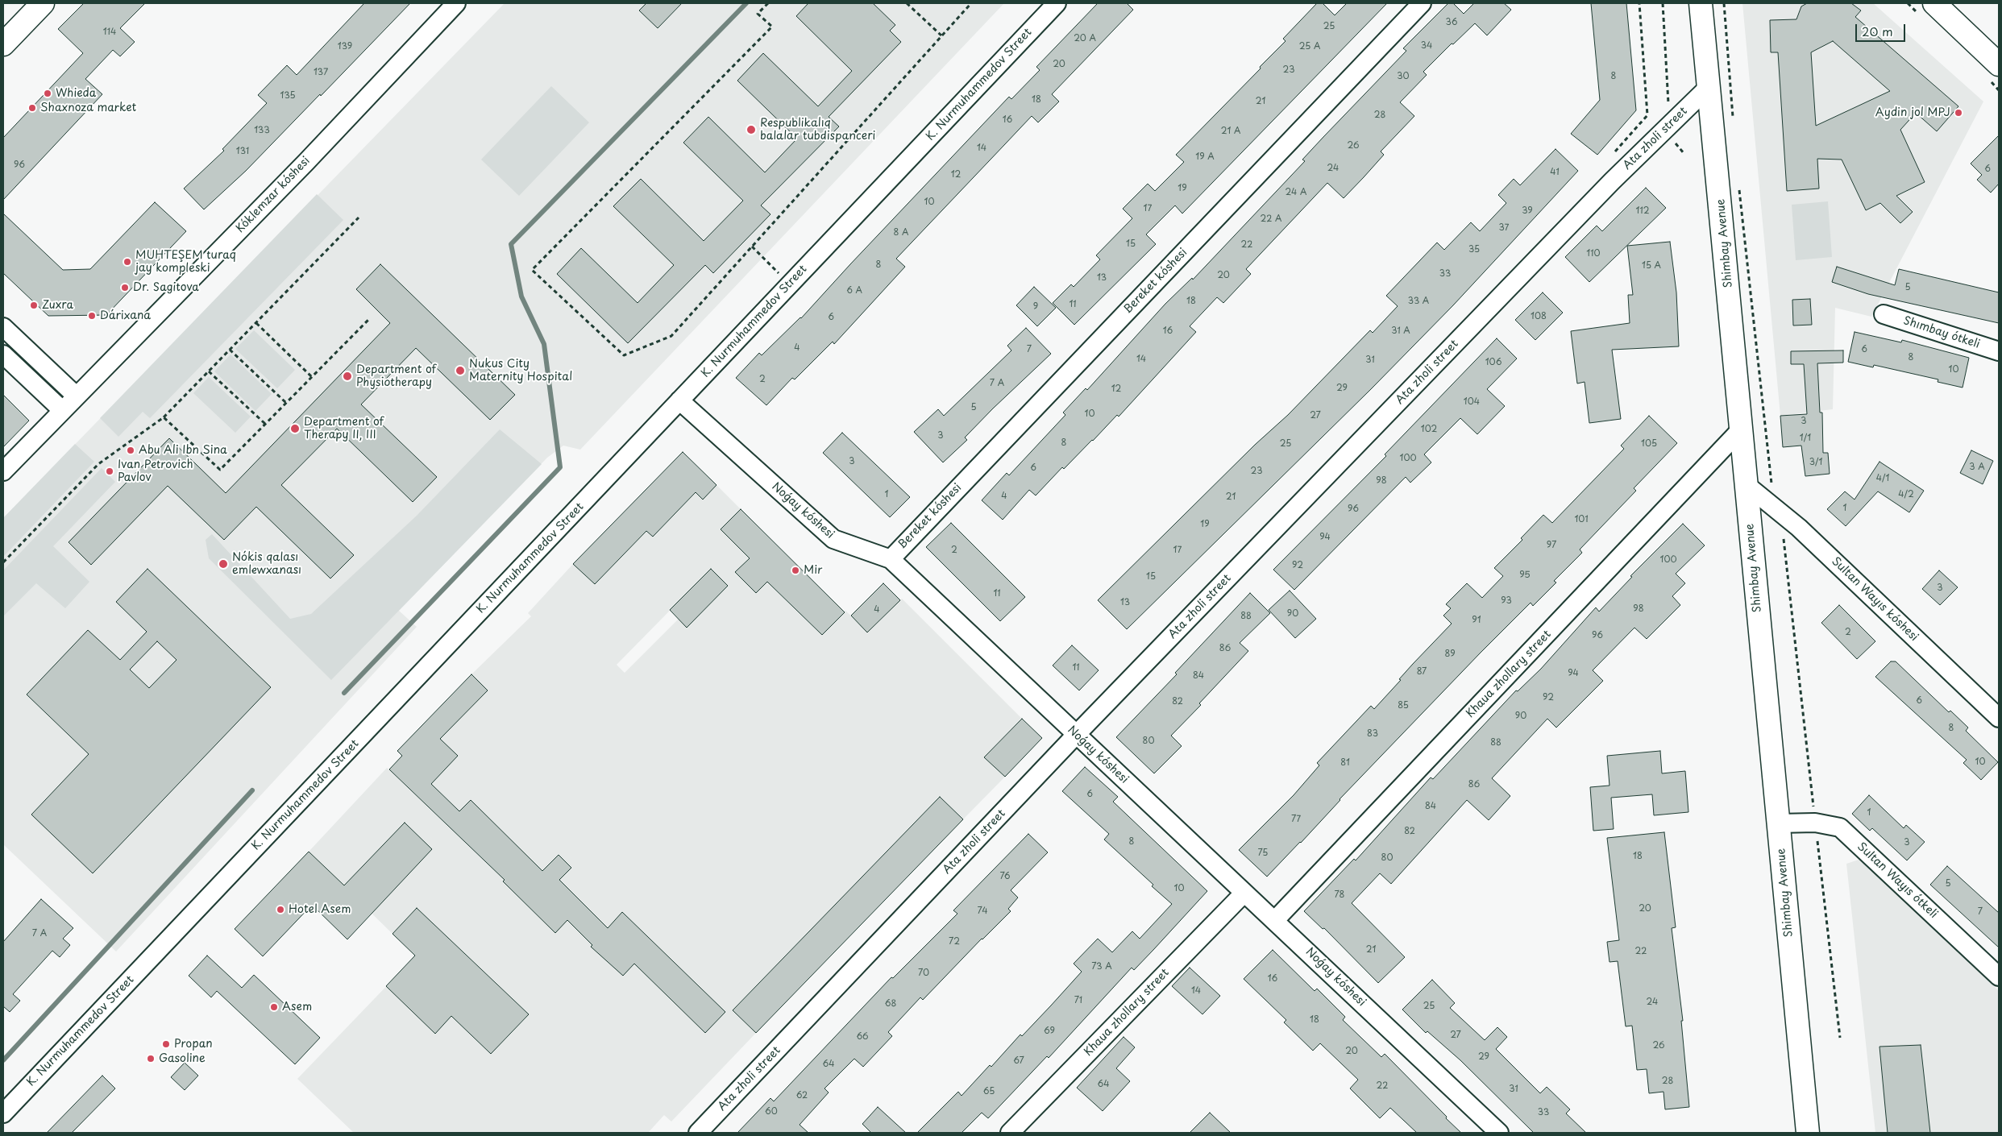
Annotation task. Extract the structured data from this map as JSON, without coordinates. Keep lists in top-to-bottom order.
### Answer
{
  "streets": {
    "main road": ["Shimbay Avenue"],
    "street": [
      "K. Nurmuhammedov Street",
      "Ata zholi street",
      "Kóklemzar kóshesi",
      "Bereket kóshesi",
      "Shımbay ótkeli",
      "Noǵay kóshesi",
      "Sultan Wayıs kóshesi",
      "Khaua zhollary street",
      "Sultan Wayıs ótkeli"
    ]
  },
  "crossings": [
    ["K. Nurmuhammedov Street", "Noǵay kóshesi"],
    ["Ata zholi street", "Shimbay Avenue"],
    ["Ata zholi street", "Noǵay kóshesi"],
    ["Shimbay Avenue", "Sultan Wayıs kóshesi"],
    ["Shimbay Avenue", "Khaua zhollary street"],
    ["Shimbay Avenue", "Sultan Wayıs ótkeli"],
    ["Bereket kóshesi", "Noǵay kóshesi"],
    ["Noǵay kóshesi", "Khaua zhollary street"]
  ],
  "places": [
    "Whieda",
    "Shaxnoza market",
    "Aydin jol MPJ",
    "Respublikalıq balalar tubdispanceri",
    "MUHTEŞEM turaq jay kompleski",
    "Dr. Sagitova",
    "Zuxra",
    "Dárixana",
    "Nukus City Maternity Hospital",
    "Department of Physiotherapy",
    "Department of Therapy II, III",
    "Abu Ali Ibn Sina",
    "Ivan Petrovich Pavlov",
    "Nókis qalası emlewxanası",
    "Mir",
    "Hotel Asem",
    "Asem",
    "Propan",
    "Gasoline"
  ],
  "house_numbers": [
    "36",
    "25",
    "114",
    "20 А",
    "34",
    "139",
    "25 А",
    "20",
    "23",
    "137",
    "30",
    "8",
    "135",
    "18",
    "21",
    "28",
    "16",
    "133",
    "21 А",
    "26",
    "14",
    "131",
    "19 А",
    "96",
    "24",
    "6",
    "41",
    "12",
    "19",
    "24 А",
    "10",
    "17",
    "39",
    "112",
    "22 А",
    "37",
    "8 А",
    "15",
    "22",
    "35",
    "110",
    "8",
    "15 А",
    "33",
    "20",
    "13",
    "5",
    "6 А",
    "18",
    "33 А",
    "11",
    "9",
    "108",
    "6",
    "16",
    "31 А",
    "4",
    "7",
    "6",
    "8",
    "14",
    "31",
    "106",
    "10",
    "2",
    "7 А",
    "29",
    "12",
    "104",
    "5",
    "10",
    "27",
    "3",
    "102",
    "3",
    "1/1",
    "8",
    "25",
    "105",
    "100",
    "3",
    "3/1",
    "3 А",
    "6",
    "23",
    "4/1",
    "98",
    "1",
    "4/2",
    "4",
    "21",
    "1",
    "96",
    "101",
    "19",
    "94",
    "97",
    "2",
    "17",
    "100",
    "92",
    "95",
    "15",
    "3",
    "11",
    "93",
    "13",
    "98",
    "4",
    "90",
    "88",
    "91",
    "2",
    "96",
    "86",
    "89",
    "11",
    "87",
    "94",
    "84",
    "92",
    "6",
    "82",
    "85",
    "90",
    "8",
    "83",
    "80",
    "88",
    "10",
    "81",
    "86",
    "6",
    "84",
    "1",
    "77",
    "82",
    "8",
    "3",
    "75",
    "18",
    "80",
    "76",
    "5",
    "10",
    "78",
    "20",
    "74",
    "7",
    "7 А",
    "72",
    "21",
    "22",
    "73 А",
    "70",
    "16",
    "14",
    "71",
    "24",
    "68",
    "25",
    "18",
    "69",
    "27",
    "66",
    "26",
    "20",
    "29",
    "67",
    "64",
    "28",
    "64",
    "22",
    "31",
    "65",
    "62",
    "60",
    "33"
  ],
  "scale_bar": "20 m"
}
